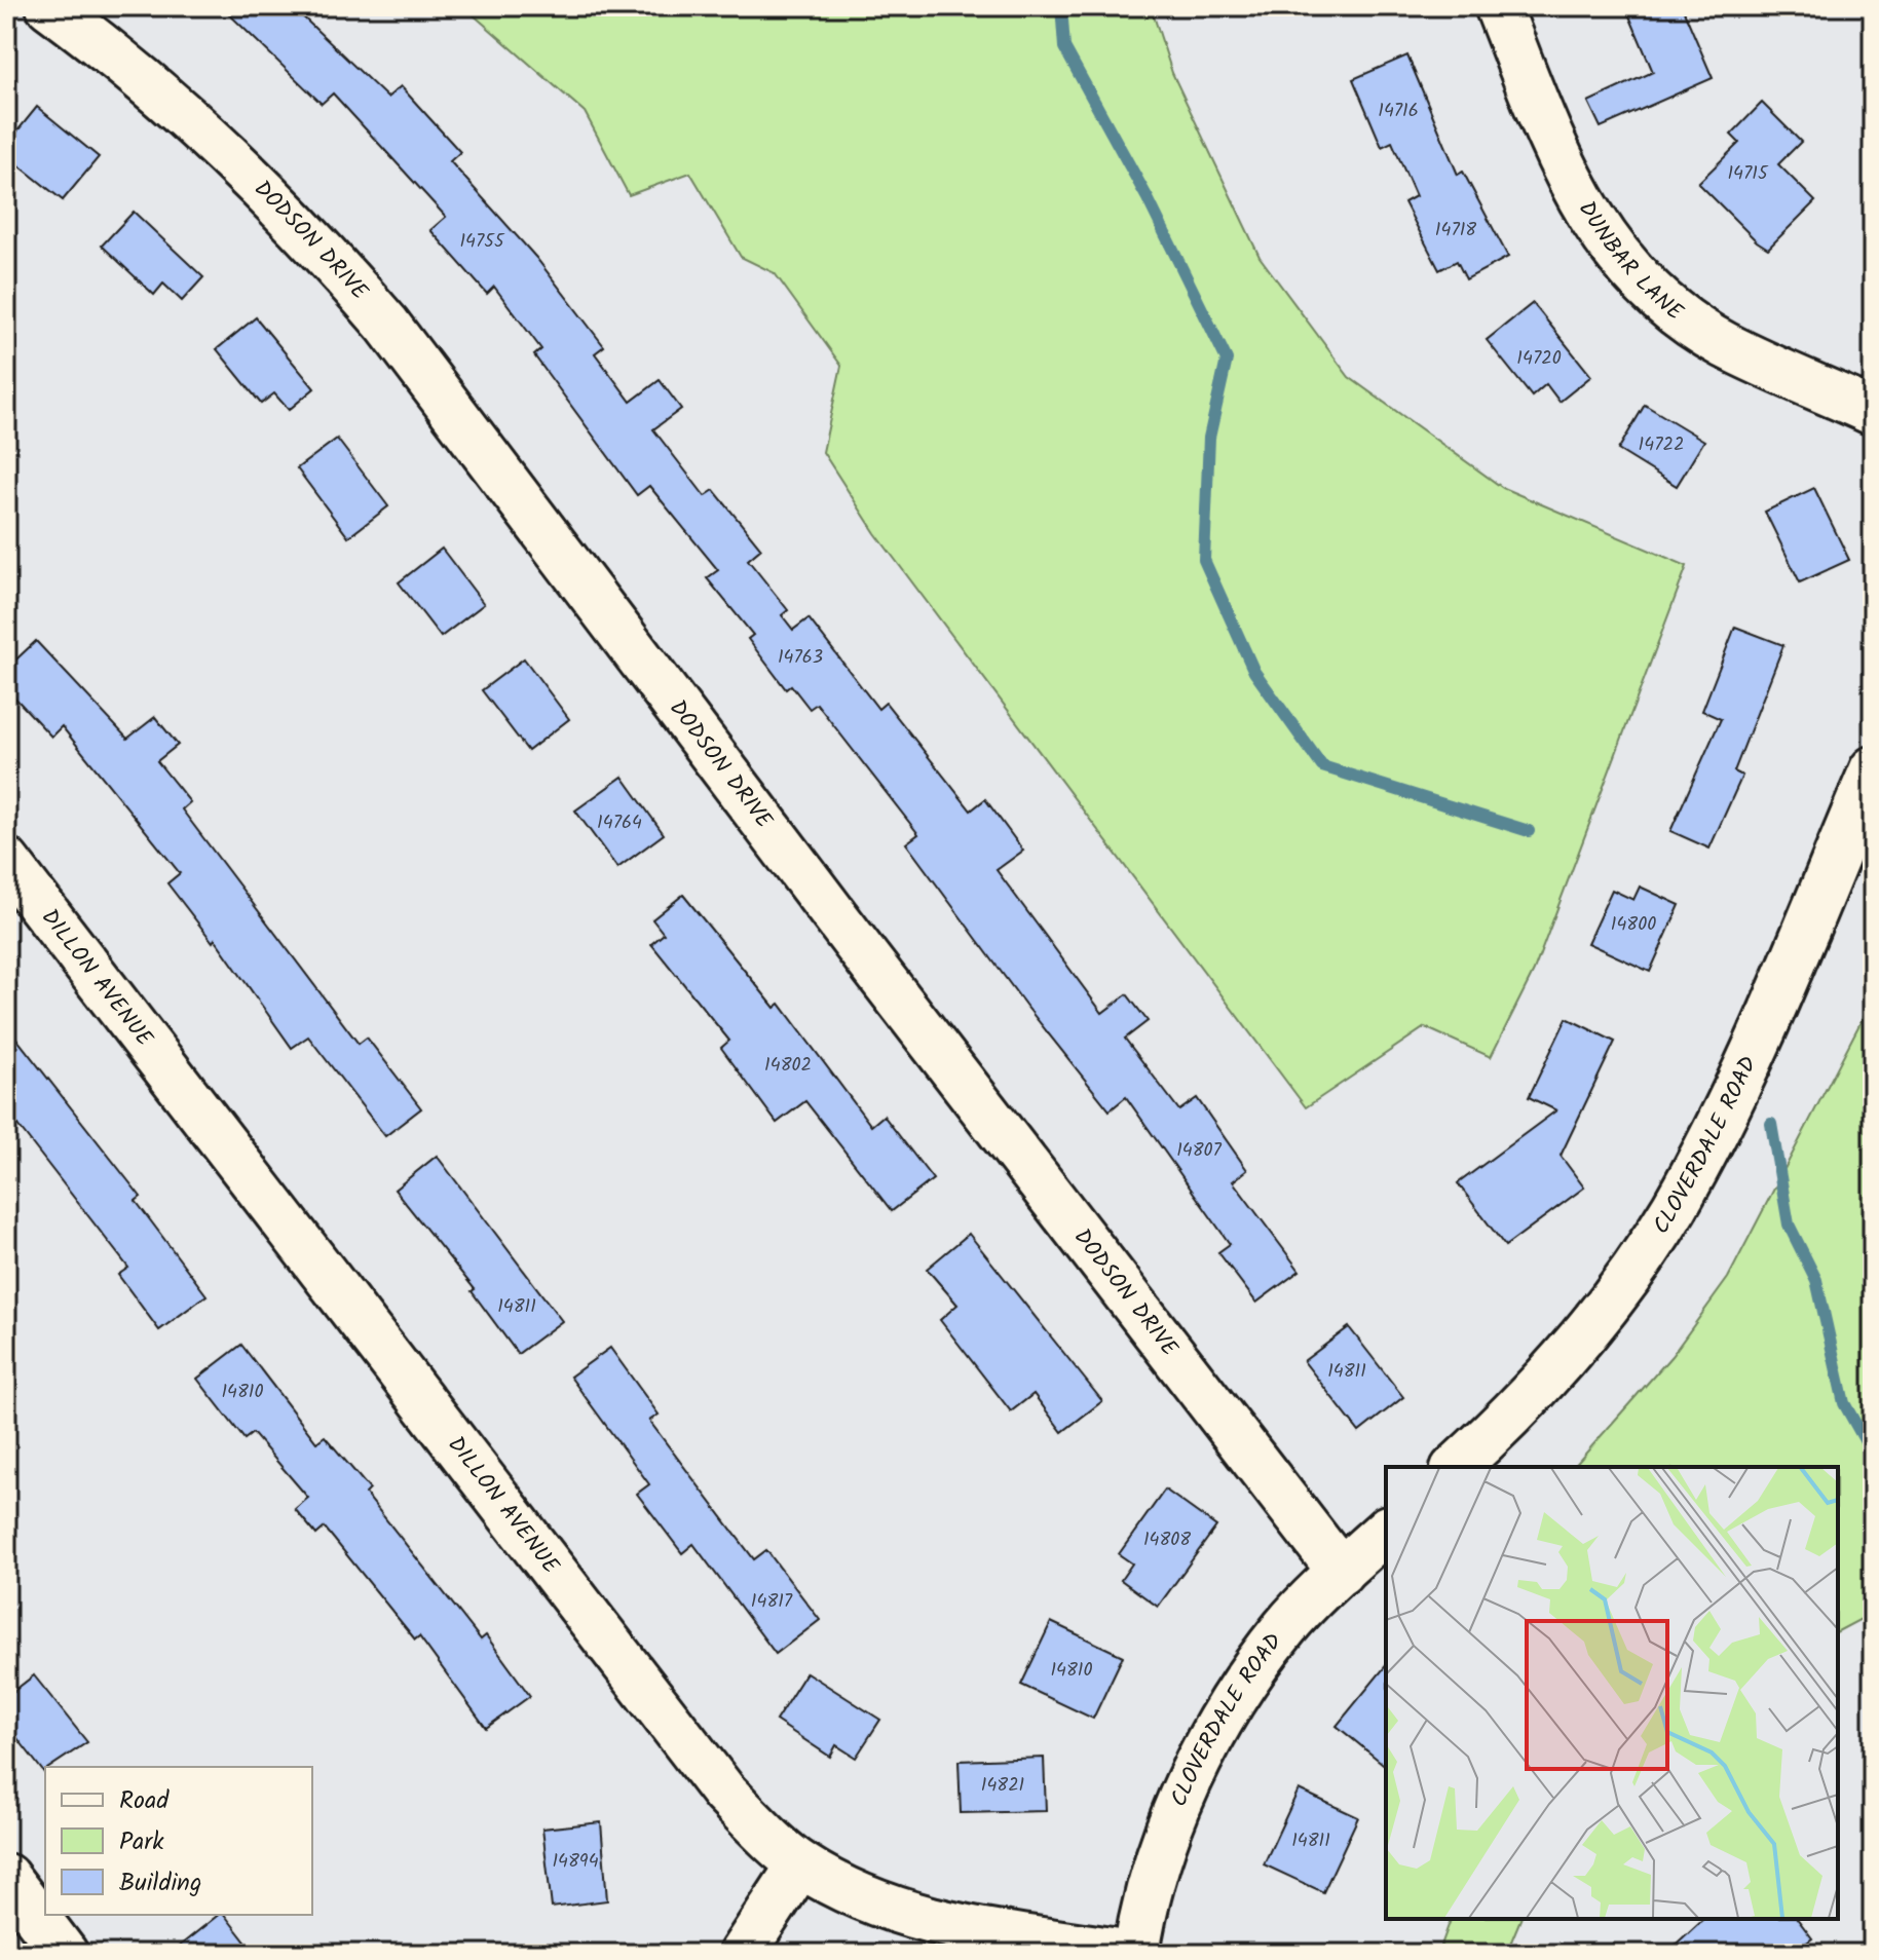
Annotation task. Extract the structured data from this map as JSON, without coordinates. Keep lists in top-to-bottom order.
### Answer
{
  "streets": {
    "street": [
      "DODSON DRIVE",
      "DUNBAR LANE",
      "DILLON AVENUE",
      "CLOVERDALE ROAD"
    ]
  },
  "crossings": [
    ["DODSON DRIVE", "CLOVERDALE ROAD"],
    ["DILLON AVENUE", "CLOVERDALE ROAD"]
  ],
  "house_numbers": [
    "14716",
    "14715",
    "14718",
    "14755",
    "14720",
    "14722",
    "14763",
    "14764",
    "14800",
    "14802",
    "14807",
    "14811",
    "14811",
    "14810",
    "14808",
    "14817",
    "14810",
    "14821",
    "14811",
    "14894"
  ],
  "legend": ["Road", "Park", "Building"]
}
